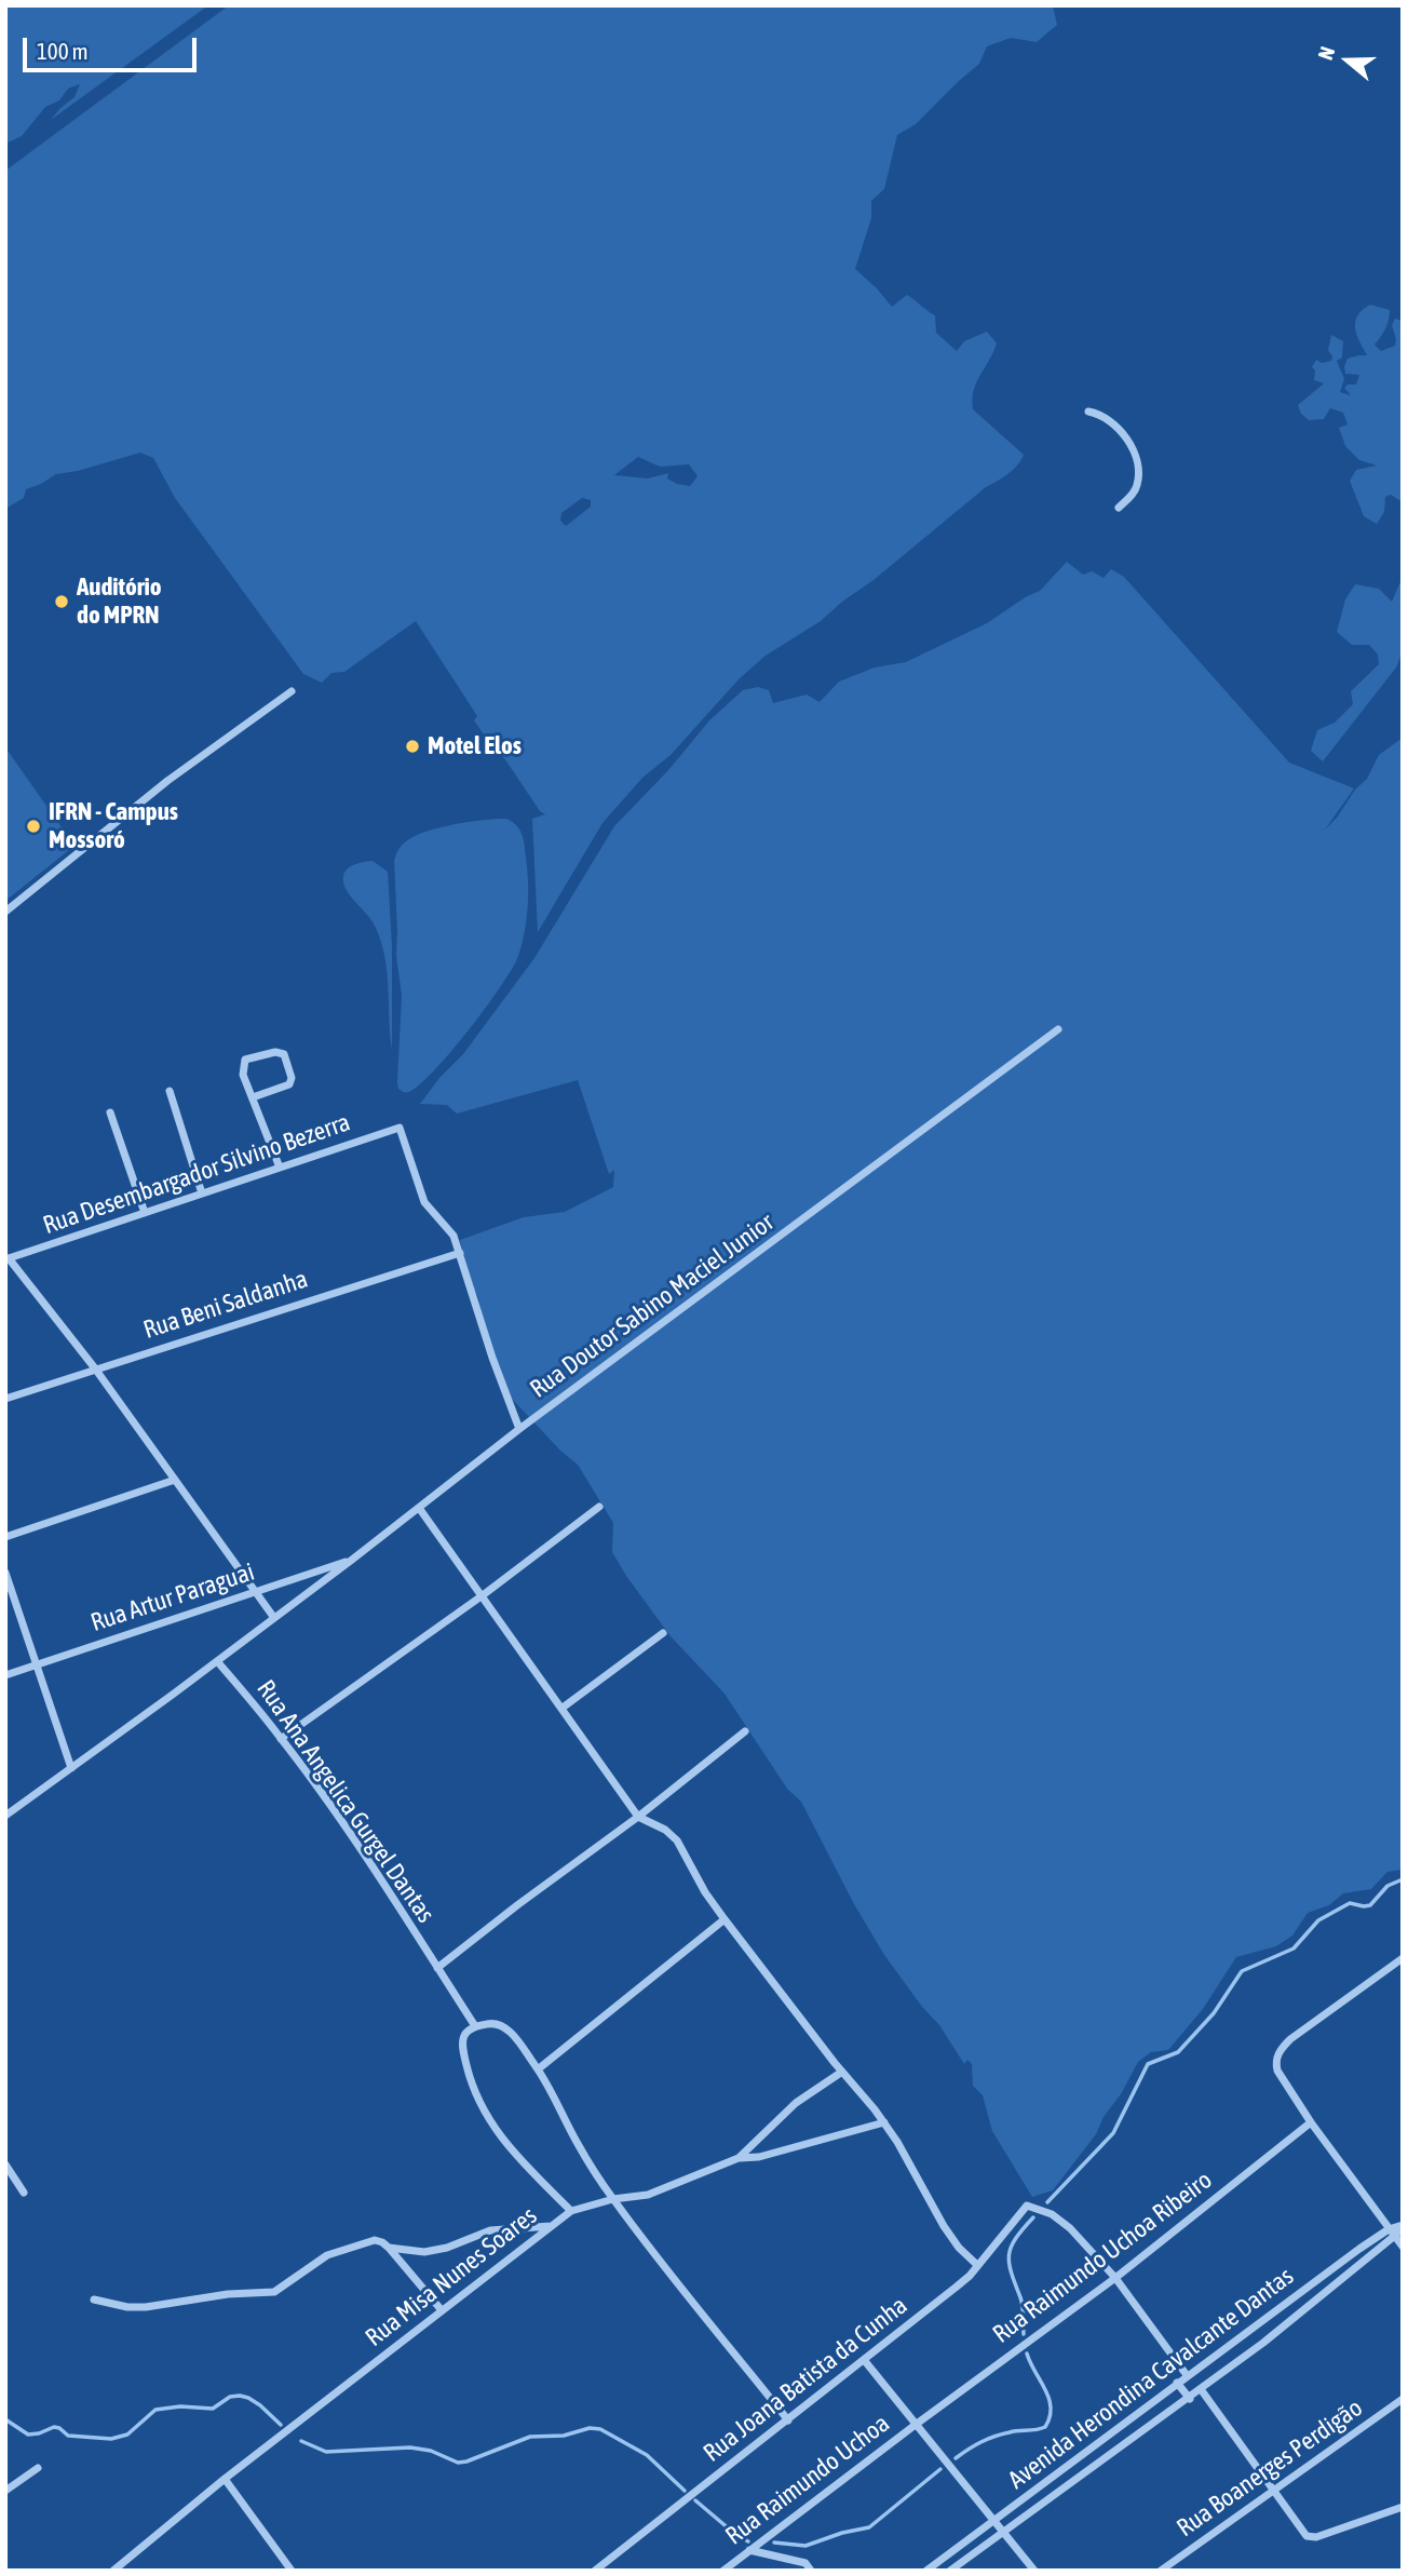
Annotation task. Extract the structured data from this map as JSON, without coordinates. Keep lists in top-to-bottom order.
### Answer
{
  "streets": {
    "street": [
      "Rua Desembargador Silvino Bezerra",
      "Rua Beni Saldanha",
      "Rua Doutor Sabino Maciel Junior",
      "Rua Artur Paraguai",
      "Rua Ana Angelica Gurgel Dantas",
      "Rua Raimundo Uchoa Ribeiro",
      "Rua Misa Nunes Soares",
      "Avenida Herondina Cavalcante Dantas",
      "Rua Joana Batista da Cunha",
      "Rua Boanerges Perdigão",
      "Rua Raimundo Uchoa"
    ]
  },
  "crossings": [
    ["Rua Desembargador Silvino Bezerra", "Rua Beni Saldanha"],
    ["Rua Doutor Sabino Maciel Junior", "Rua Artur Paraguai"],
    ["Rua Doutor Sabino Maciel Junior", "Rua Ana Angelica Gurgel Dantas"],
    ["Rua Raimundo Uchoa Ribeiro", "Rua Joana Batista da Cunha"],
    ["Rua Raimundo Uchoa Ribeiro", "Rua Raimundo Uchoa"]
  ],
  "places": ["Auditório do MPRN", "Motel Elos", "IFRN - Campus Mossoró"],
  "scale_bar": "100 m",
  "north": "left"
}
